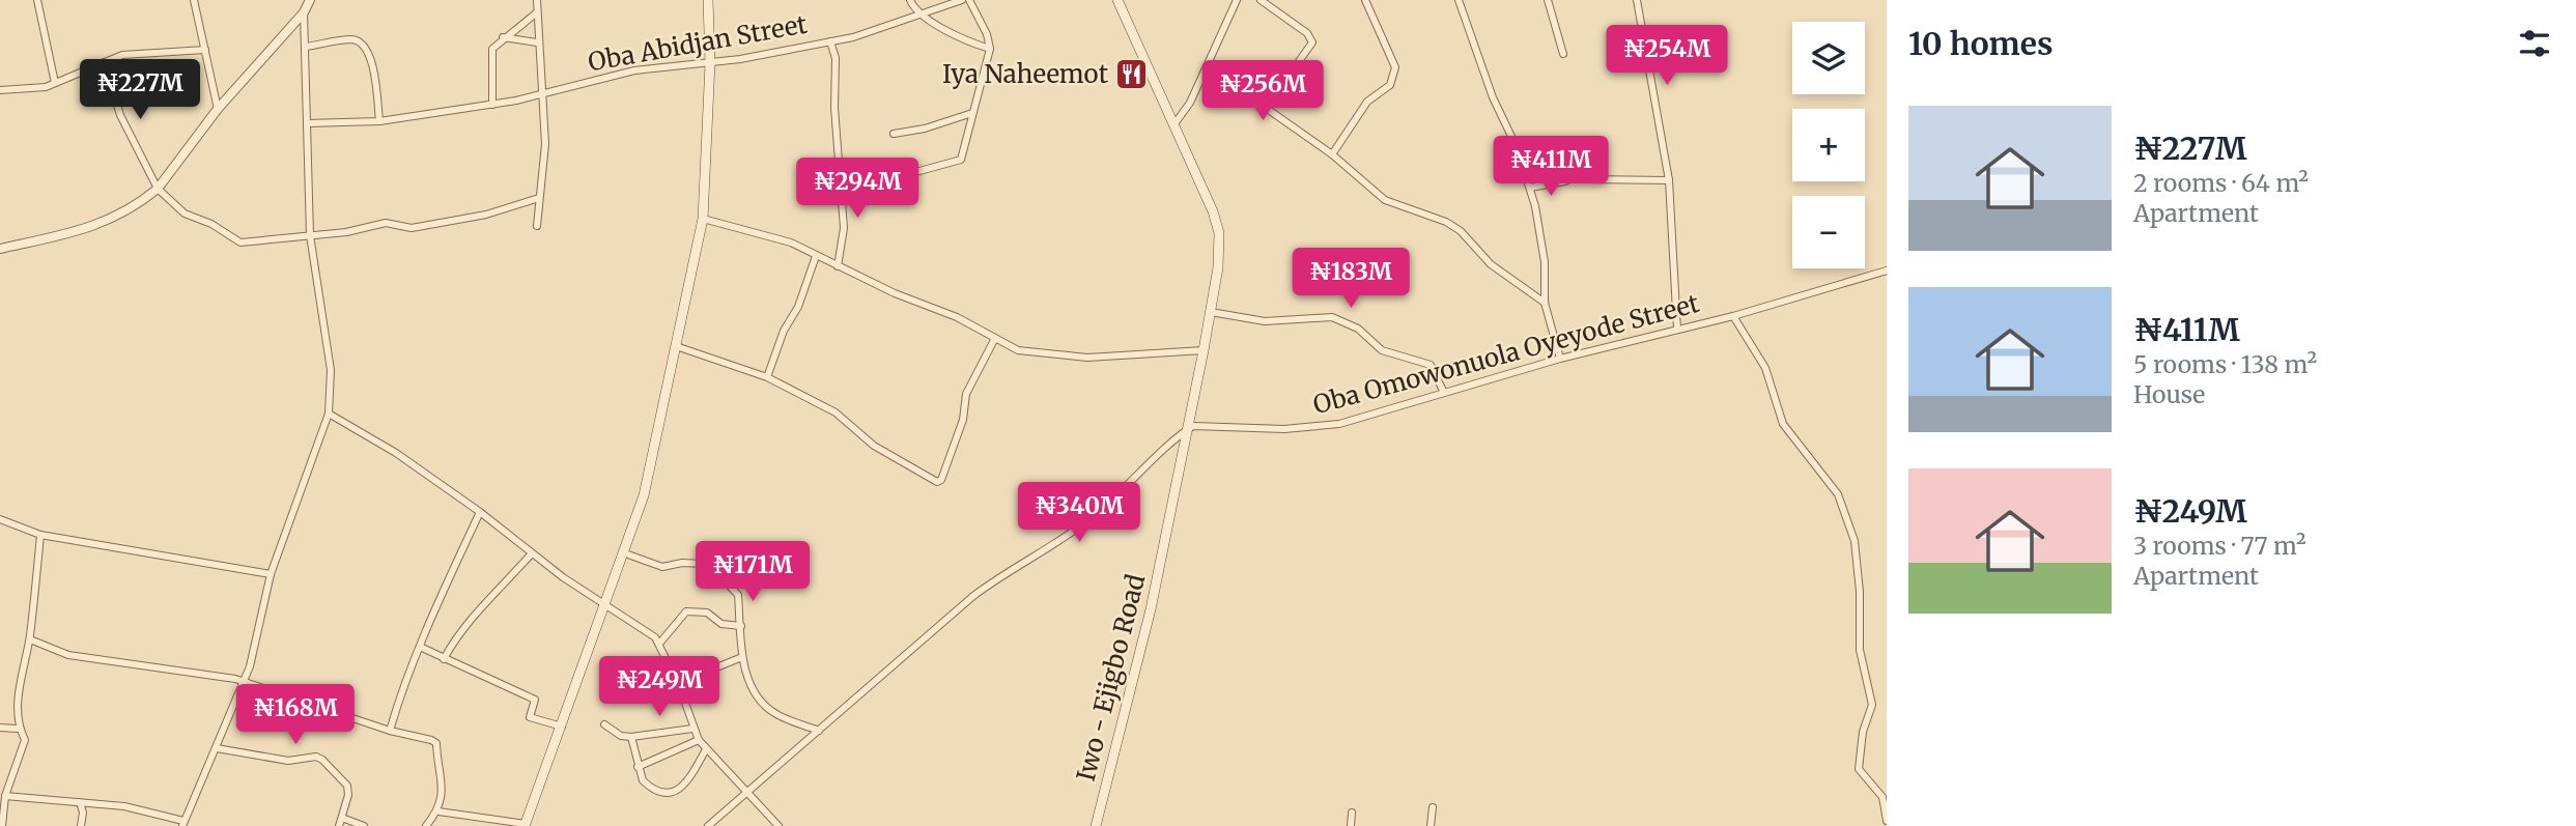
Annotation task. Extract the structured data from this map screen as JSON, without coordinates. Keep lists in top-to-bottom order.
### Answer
{
  "streets": {
    "main road": ["Iwo - Ejigbo Road"],
    "street": ["Oba Abidjan Street", "Oba Omowonuola Oyeyode Street"]
  },
  "crossings": [
    ["Oba Omowonuola Oyeyode Street", "Iwo - Ejigbo Road"]
  ],
  "places": {
    "restaurant": ["Iya Naheemot"]
  },
  "page": {
    "heading": "10 homes",
    "map_buttons": ["+", "−"],
    "price": [
      "₦254M",
      "₦227M",
      "₦256M",
      "₦411M",
      "₦294M",
      "₦183M",
      "₦340M",
      "₦171M",
      "₦249M",
      "₦168M"
    ],
    "list": [
      {
        "name": "₦227M",
        "note": "2 rooms · 64 m² · Apartment"
      },
      {
        "name": "₦411M",
        "note": "5 rooms · 138 m² · House"
      },
      {
        "name": "₦249M",
        "note": "3 rooms · 77 m² · Apartment"
      }
    ]
  }
}
